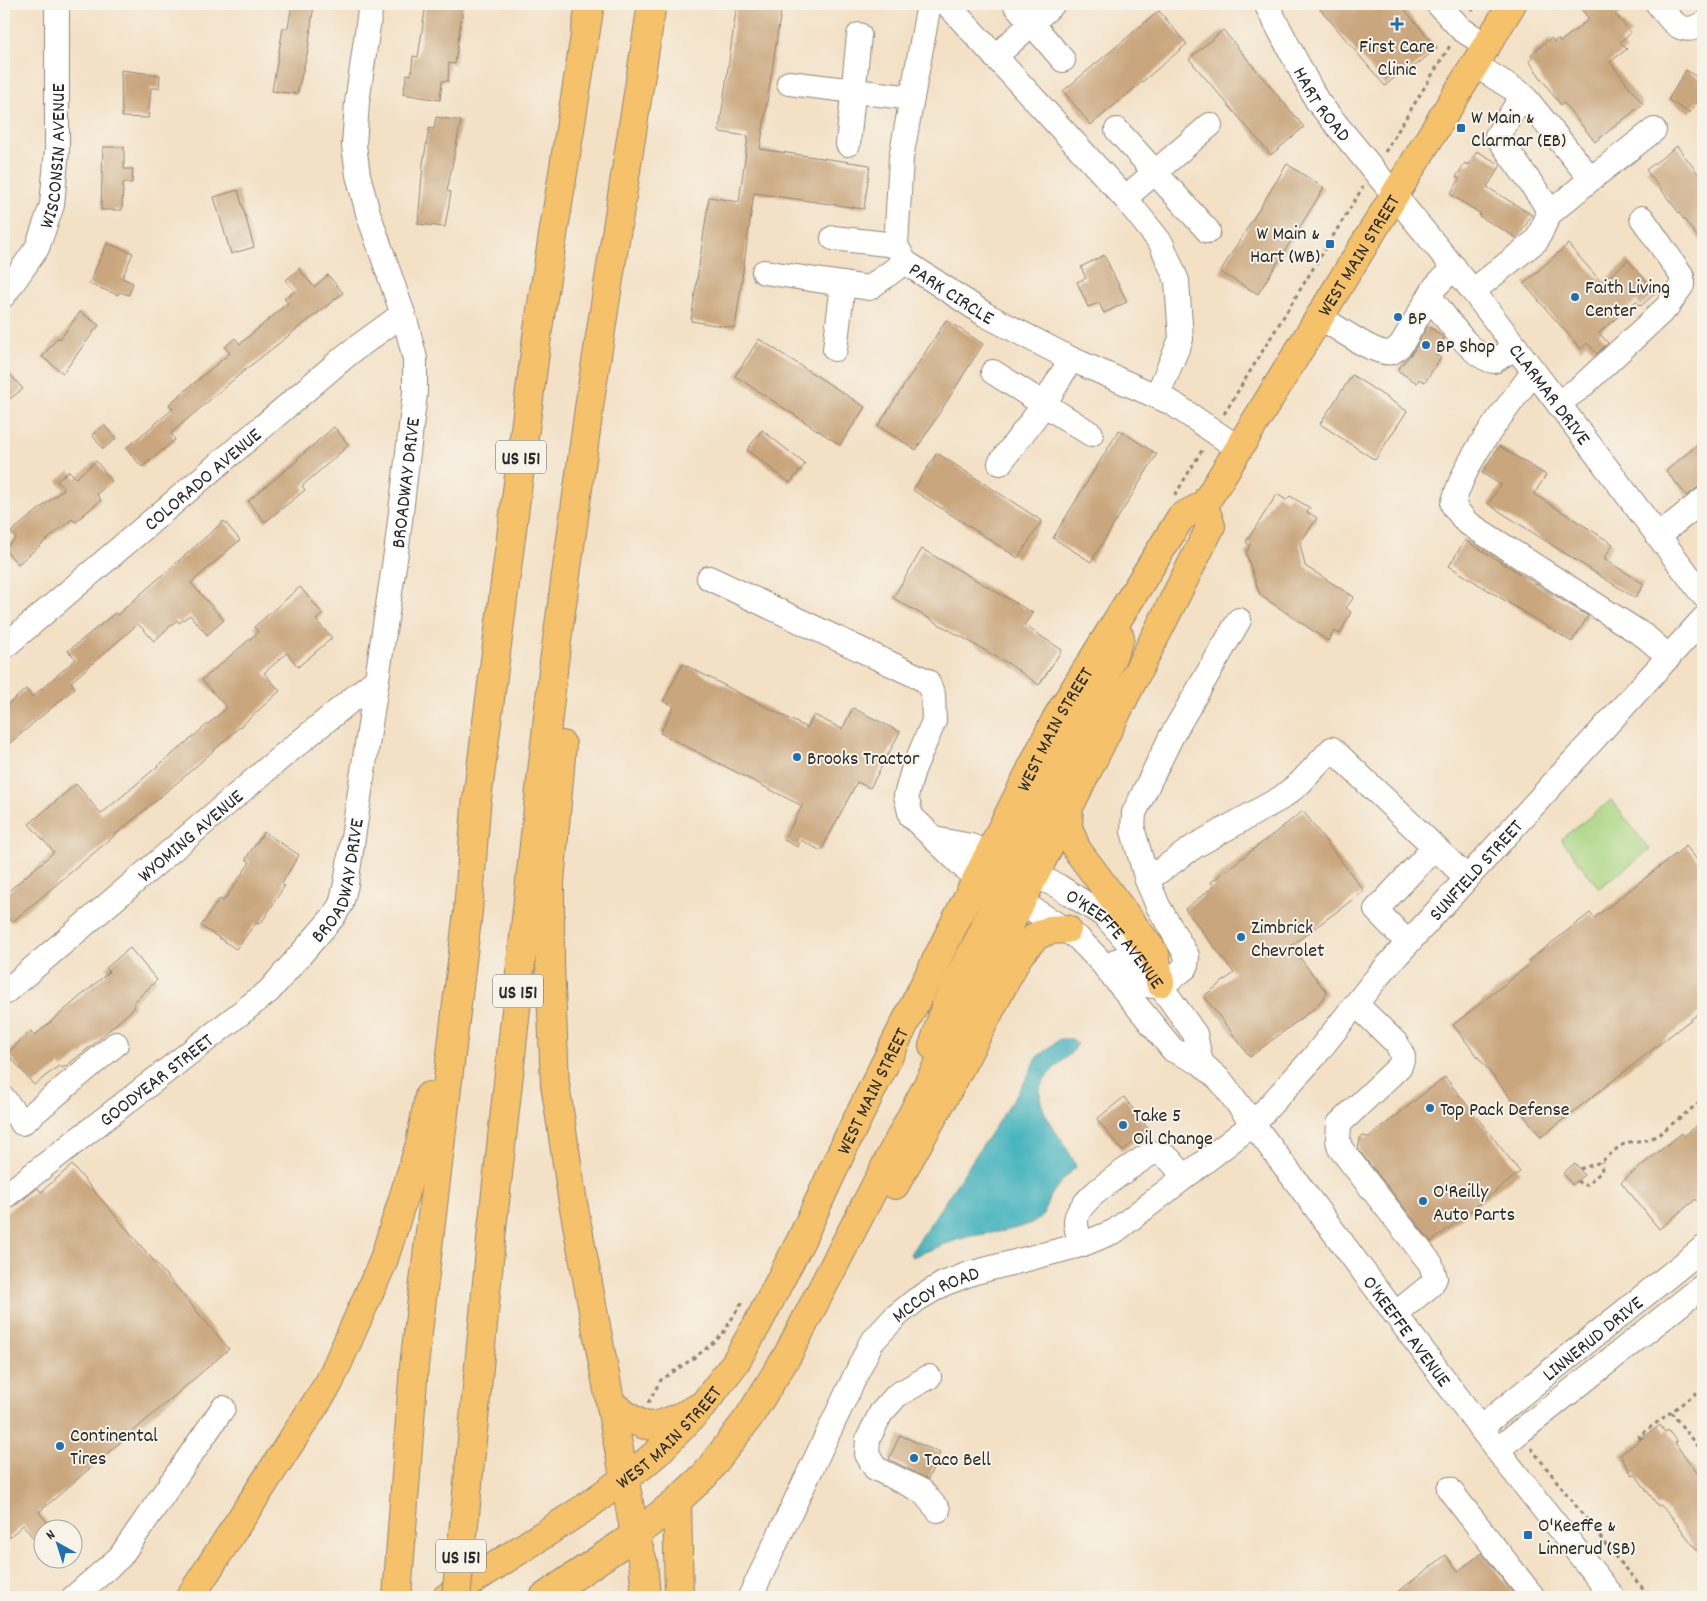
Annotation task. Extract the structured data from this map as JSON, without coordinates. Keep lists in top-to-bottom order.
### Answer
{
  "streets": {
    "main road": ["WEST MAIN STREET", "US 151"],
    "street": [
      "HART ROAD",
      "WISCONSIN AVENUE",
      "PARK CIRCLE",
      "CLARMAR DRIVE",
      "COLORADO AVENUE",
      "BROADWAY DRIVE",
      "WYOMING AVENUE",
      "SUNFIELD STREET",
      "O'KEEFFE AVENUE",
      "GOODYEAR STREET",
      "MCCOY ROAD",
      "LINNERUD DRIVE"
    ]
  },
  "crossings": [
    ["HART ROAD", "WEST MAIN STREET"],
    ["HART ROAD", "CLARMAR DRIVE"],
    ["WEST MAIN STREET", "PARK CIRCLE"],
    ["WEST MAIN STREET", "CLARMAR DRIVE"],
    ["WEST MAIN STREET", "O'KEEFFE AVENUE"],
    ["COLORADO AVENUE", "BROADWAY DRIVE"],
    ["BROADWAY DRIVE", "WYOMING AVENUE"],
    ["BROADWAY DRIVE", "GOODYEAR STREET"],
    ["SUNFIELD STREET", "O'KEEFFE AVENUE"],
    ["SUNFIELD STREET", "MCCOY ROAD"],
    ["O'KEEFFE AVENUE", "MCCOY ROAD"],
    ["O'KEEFFE AVENUE", "LINNERUD DRIVE"]
  ],
  "places": {
    "health": ["First Care Clinic"],
    "transit": ["W Main & Clarmar (EB)", "W Main & Hart (WB)", "O'Keeffe & Linnerud (SB)"],
    "other": [
      "Faith Living Center",
      "BP",
      "BP Shop",
      "Brooks Tractor",
      "Zimbrick Chevrolet",
      "Top Pack Defense",
      "Take 5 Oil Change",
      "O'Reilly Auto Parts",
      "Continental Tires",
      "Taco Bell"
    ]
  },
  "north": "top left"
}
